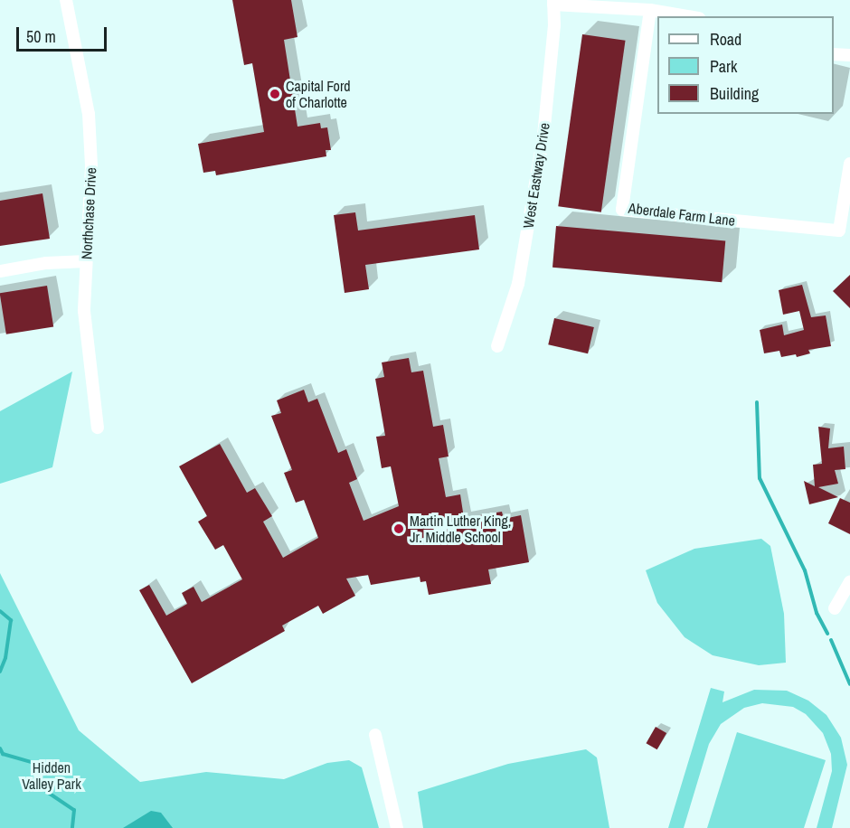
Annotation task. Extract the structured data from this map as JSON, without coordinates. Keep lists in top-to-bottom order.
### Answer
{
  "streets": {
    "street": ["West Eastway Drive", "Northchase Drive", "Aberdale Farm Lane"]
  },
  "parks": ["Hidden Valley Park"],
  "places": ["Capital Ford of Charlotte", "Martin Luther King, Jr. Middle School"],
  "legend": ["Road", "Park", "Building"],
  "scale_bar": "50 m"
}
